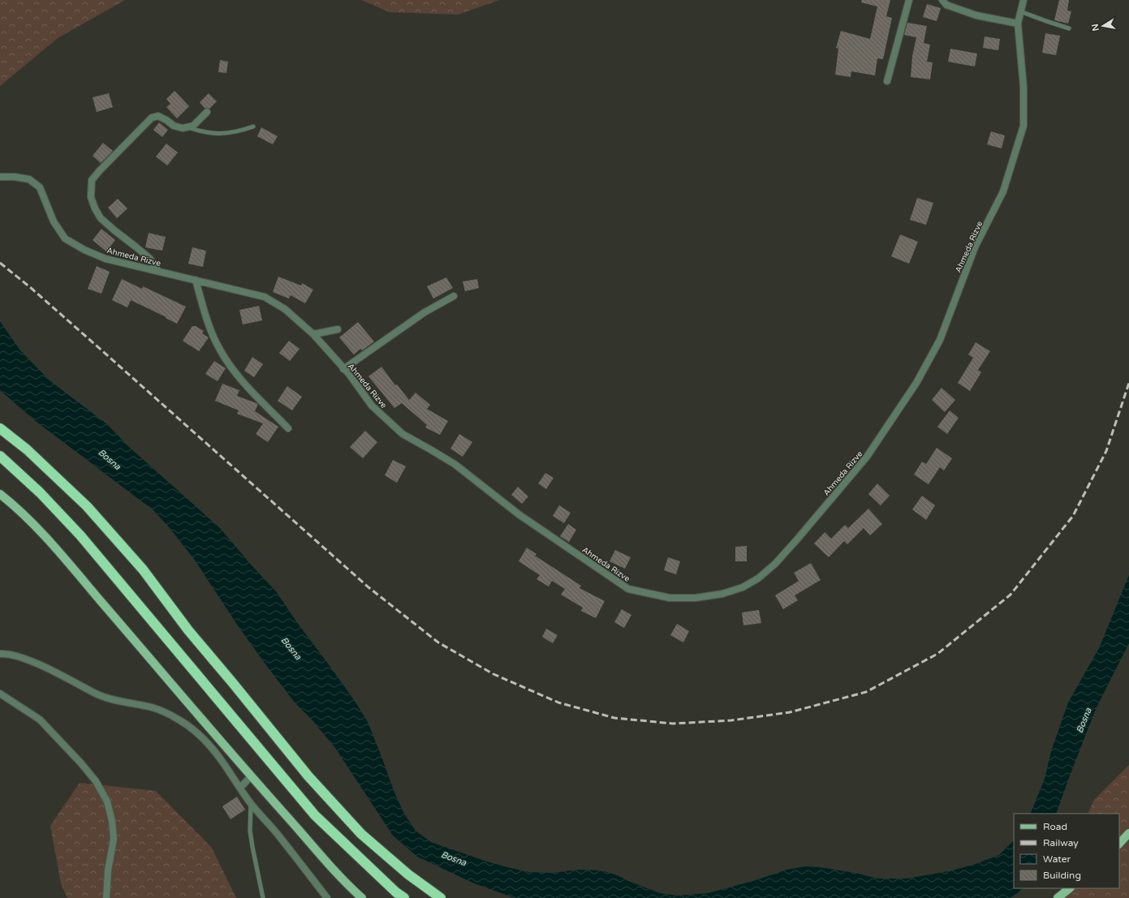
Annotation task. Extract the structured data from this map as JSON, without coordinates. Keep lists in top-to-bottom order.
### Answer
{
  "streets": {
    "street": ["Ahmeda Rizve"]
  },
  "water": ["Bosna"],
  "legend": [
    "Road",
    "Railway",
    "Water",
    "Building"
  ],
  "north": "left"
}
